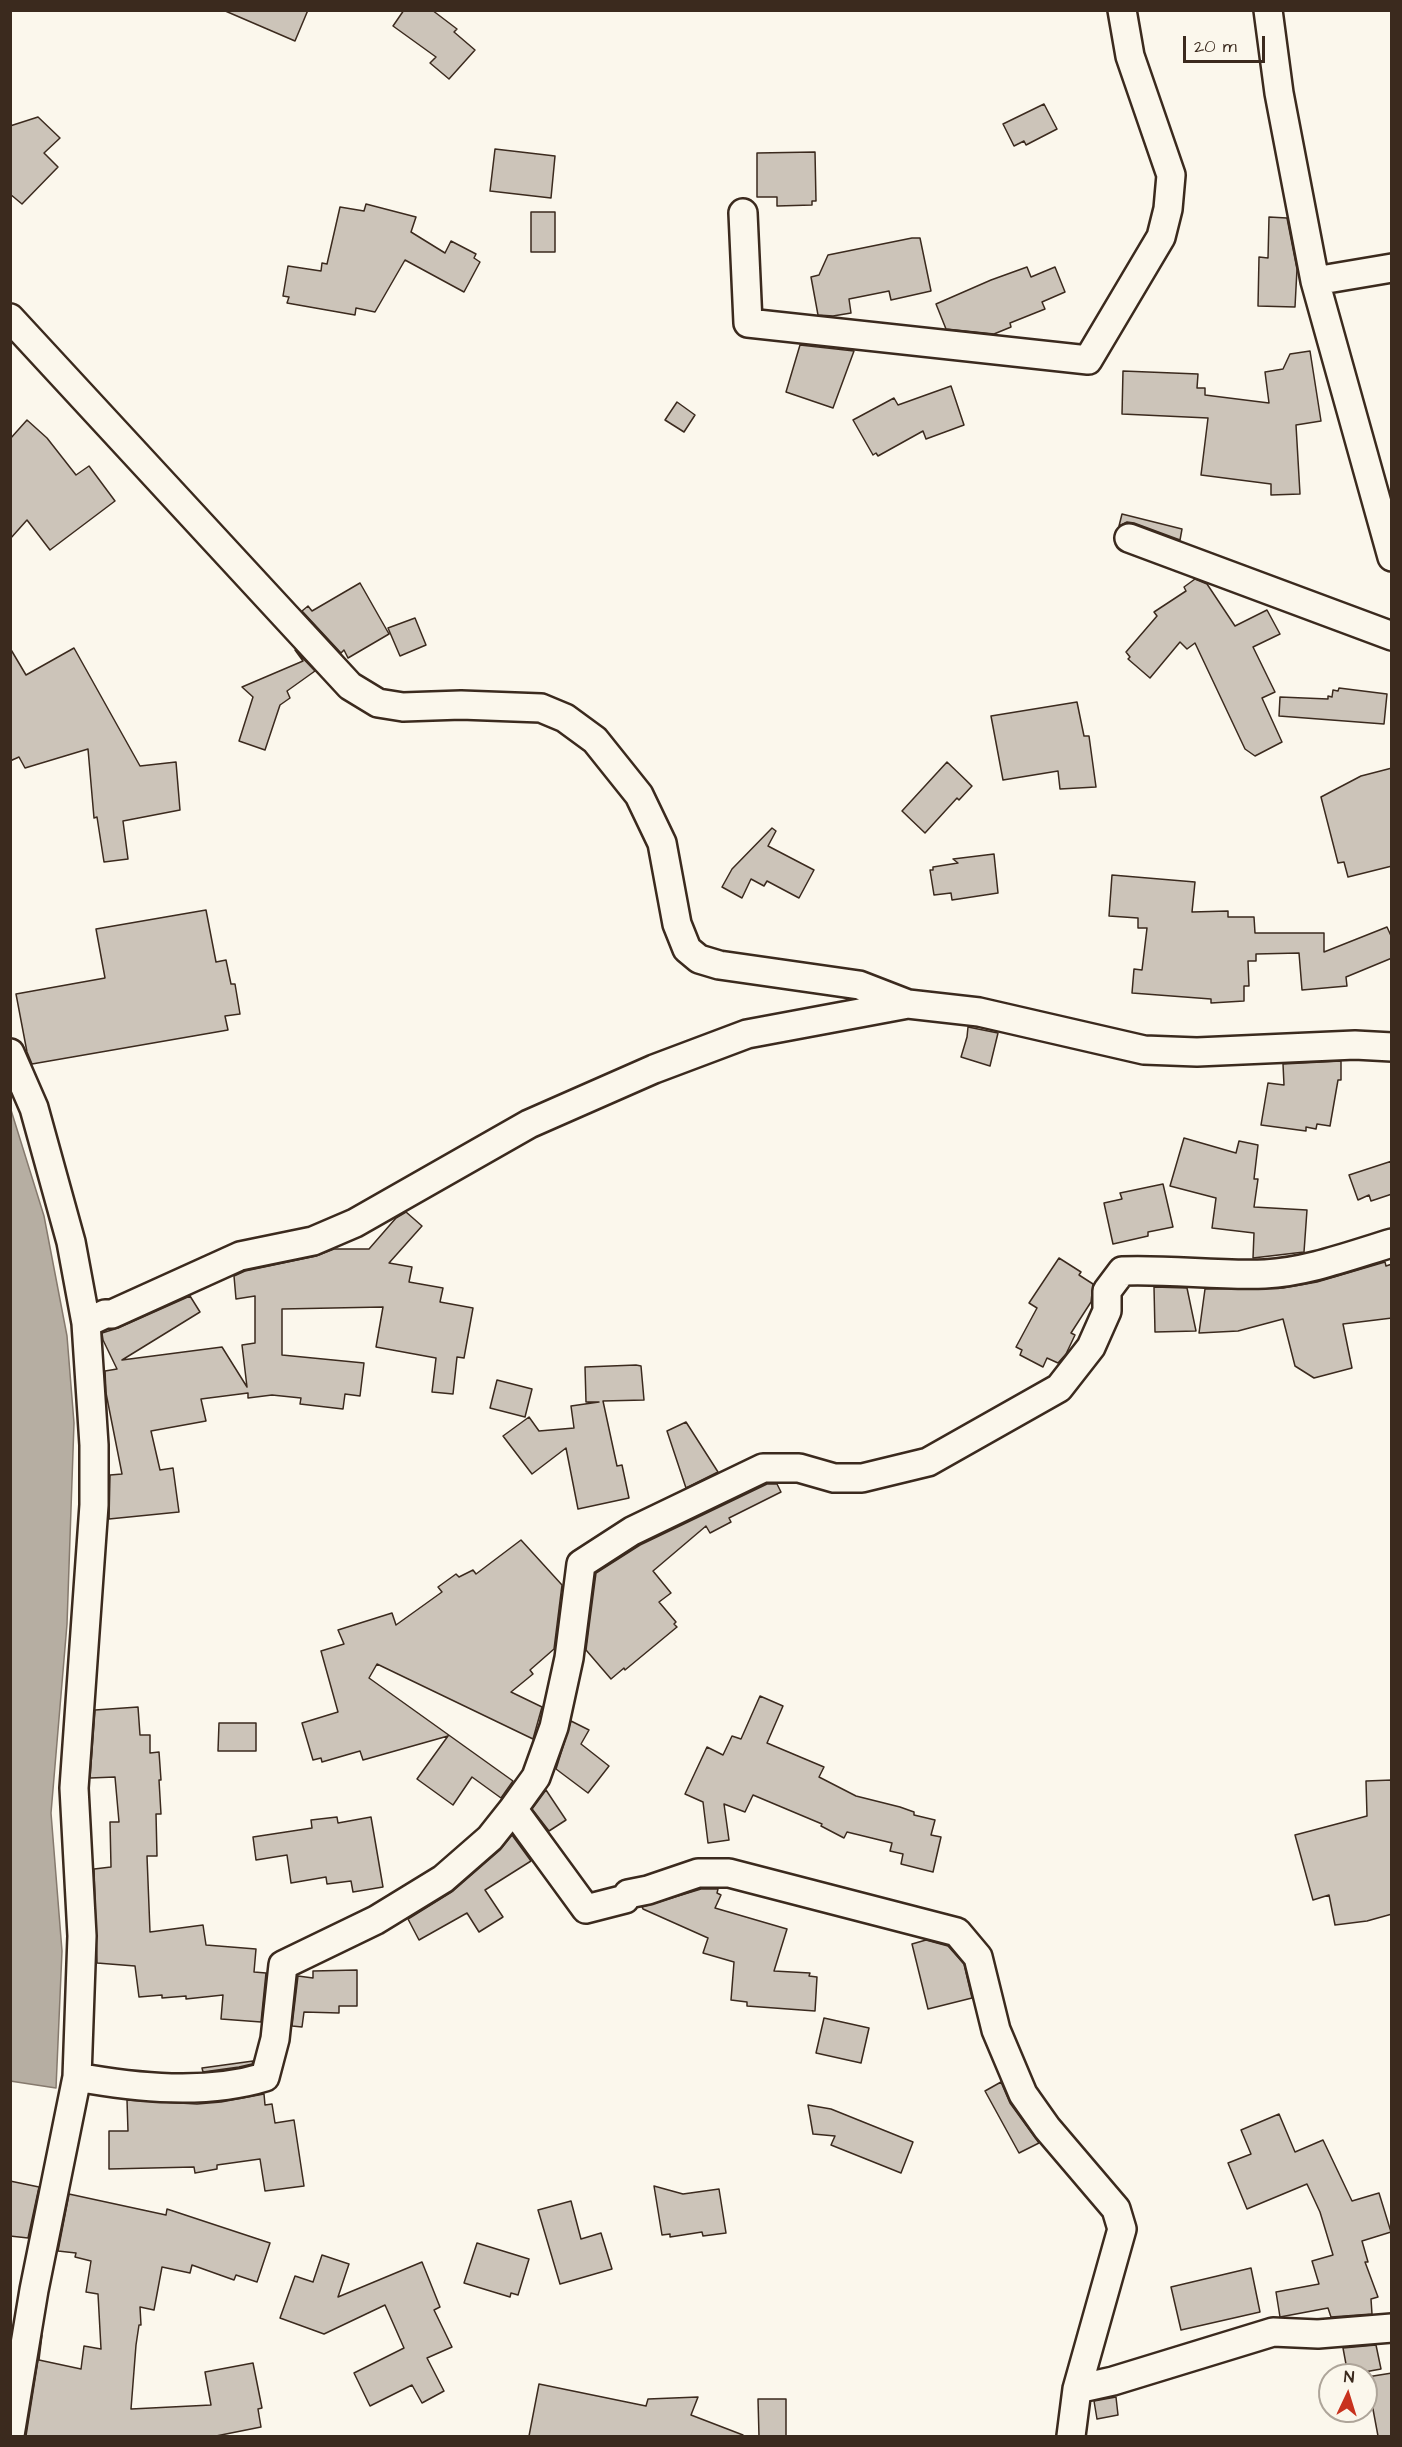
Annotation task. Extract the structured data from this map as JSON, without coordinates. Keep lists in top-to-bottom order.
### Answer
{
  "scale_bar": "20 m",
  "north": "top"
}
